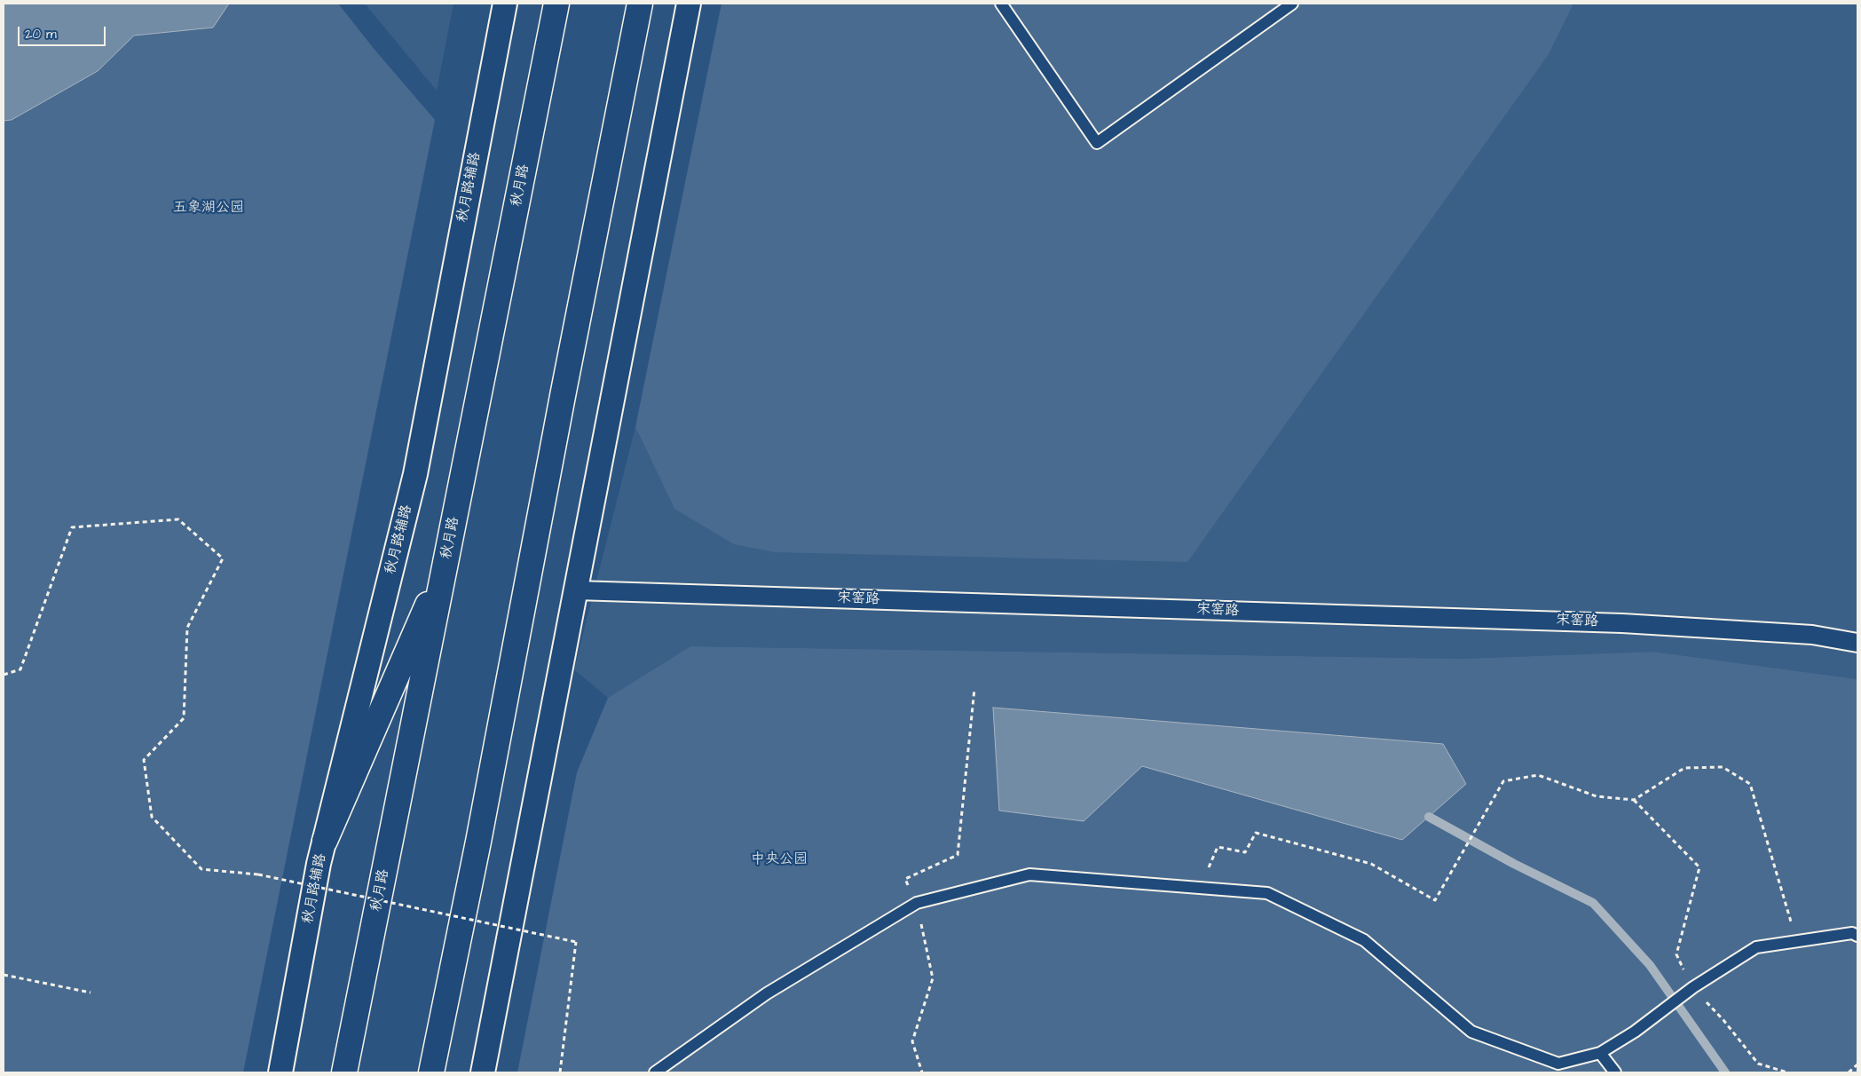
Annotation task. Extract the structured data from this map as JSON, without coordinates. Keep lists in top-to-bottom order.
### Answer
{
  "streets": {
    "main road": ["秋月路"],
    "street": ["秋月路辅路", "宋窑路"]
  },
  "parks": ["五象湖公园", "中央公园"],
  "scale_bar": "20 m"
}
